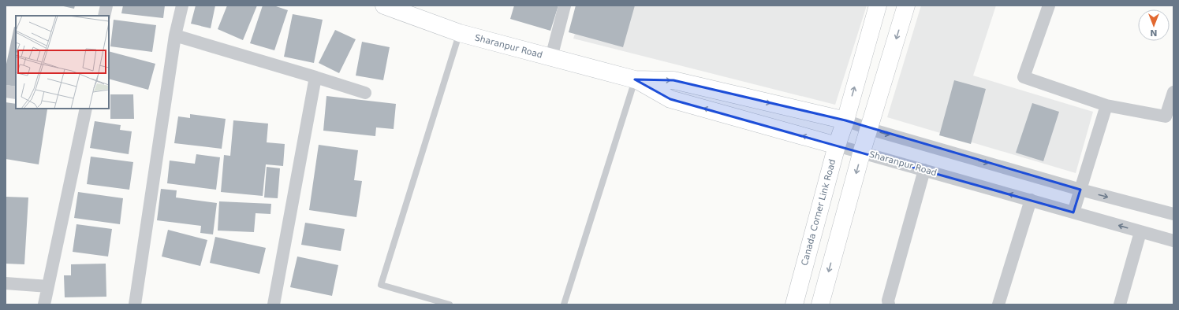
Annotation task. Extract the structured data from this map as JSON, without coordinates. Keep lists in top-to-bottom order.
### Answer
{
  "streets": {
    "main road": ["Sharanpur Road", "Canada Corner Link Road"]
  },
  "crossings": [
    ["Sharanpur Road", "Canada Corner Link Road"]
  ],
  "north": "bottom"
}
